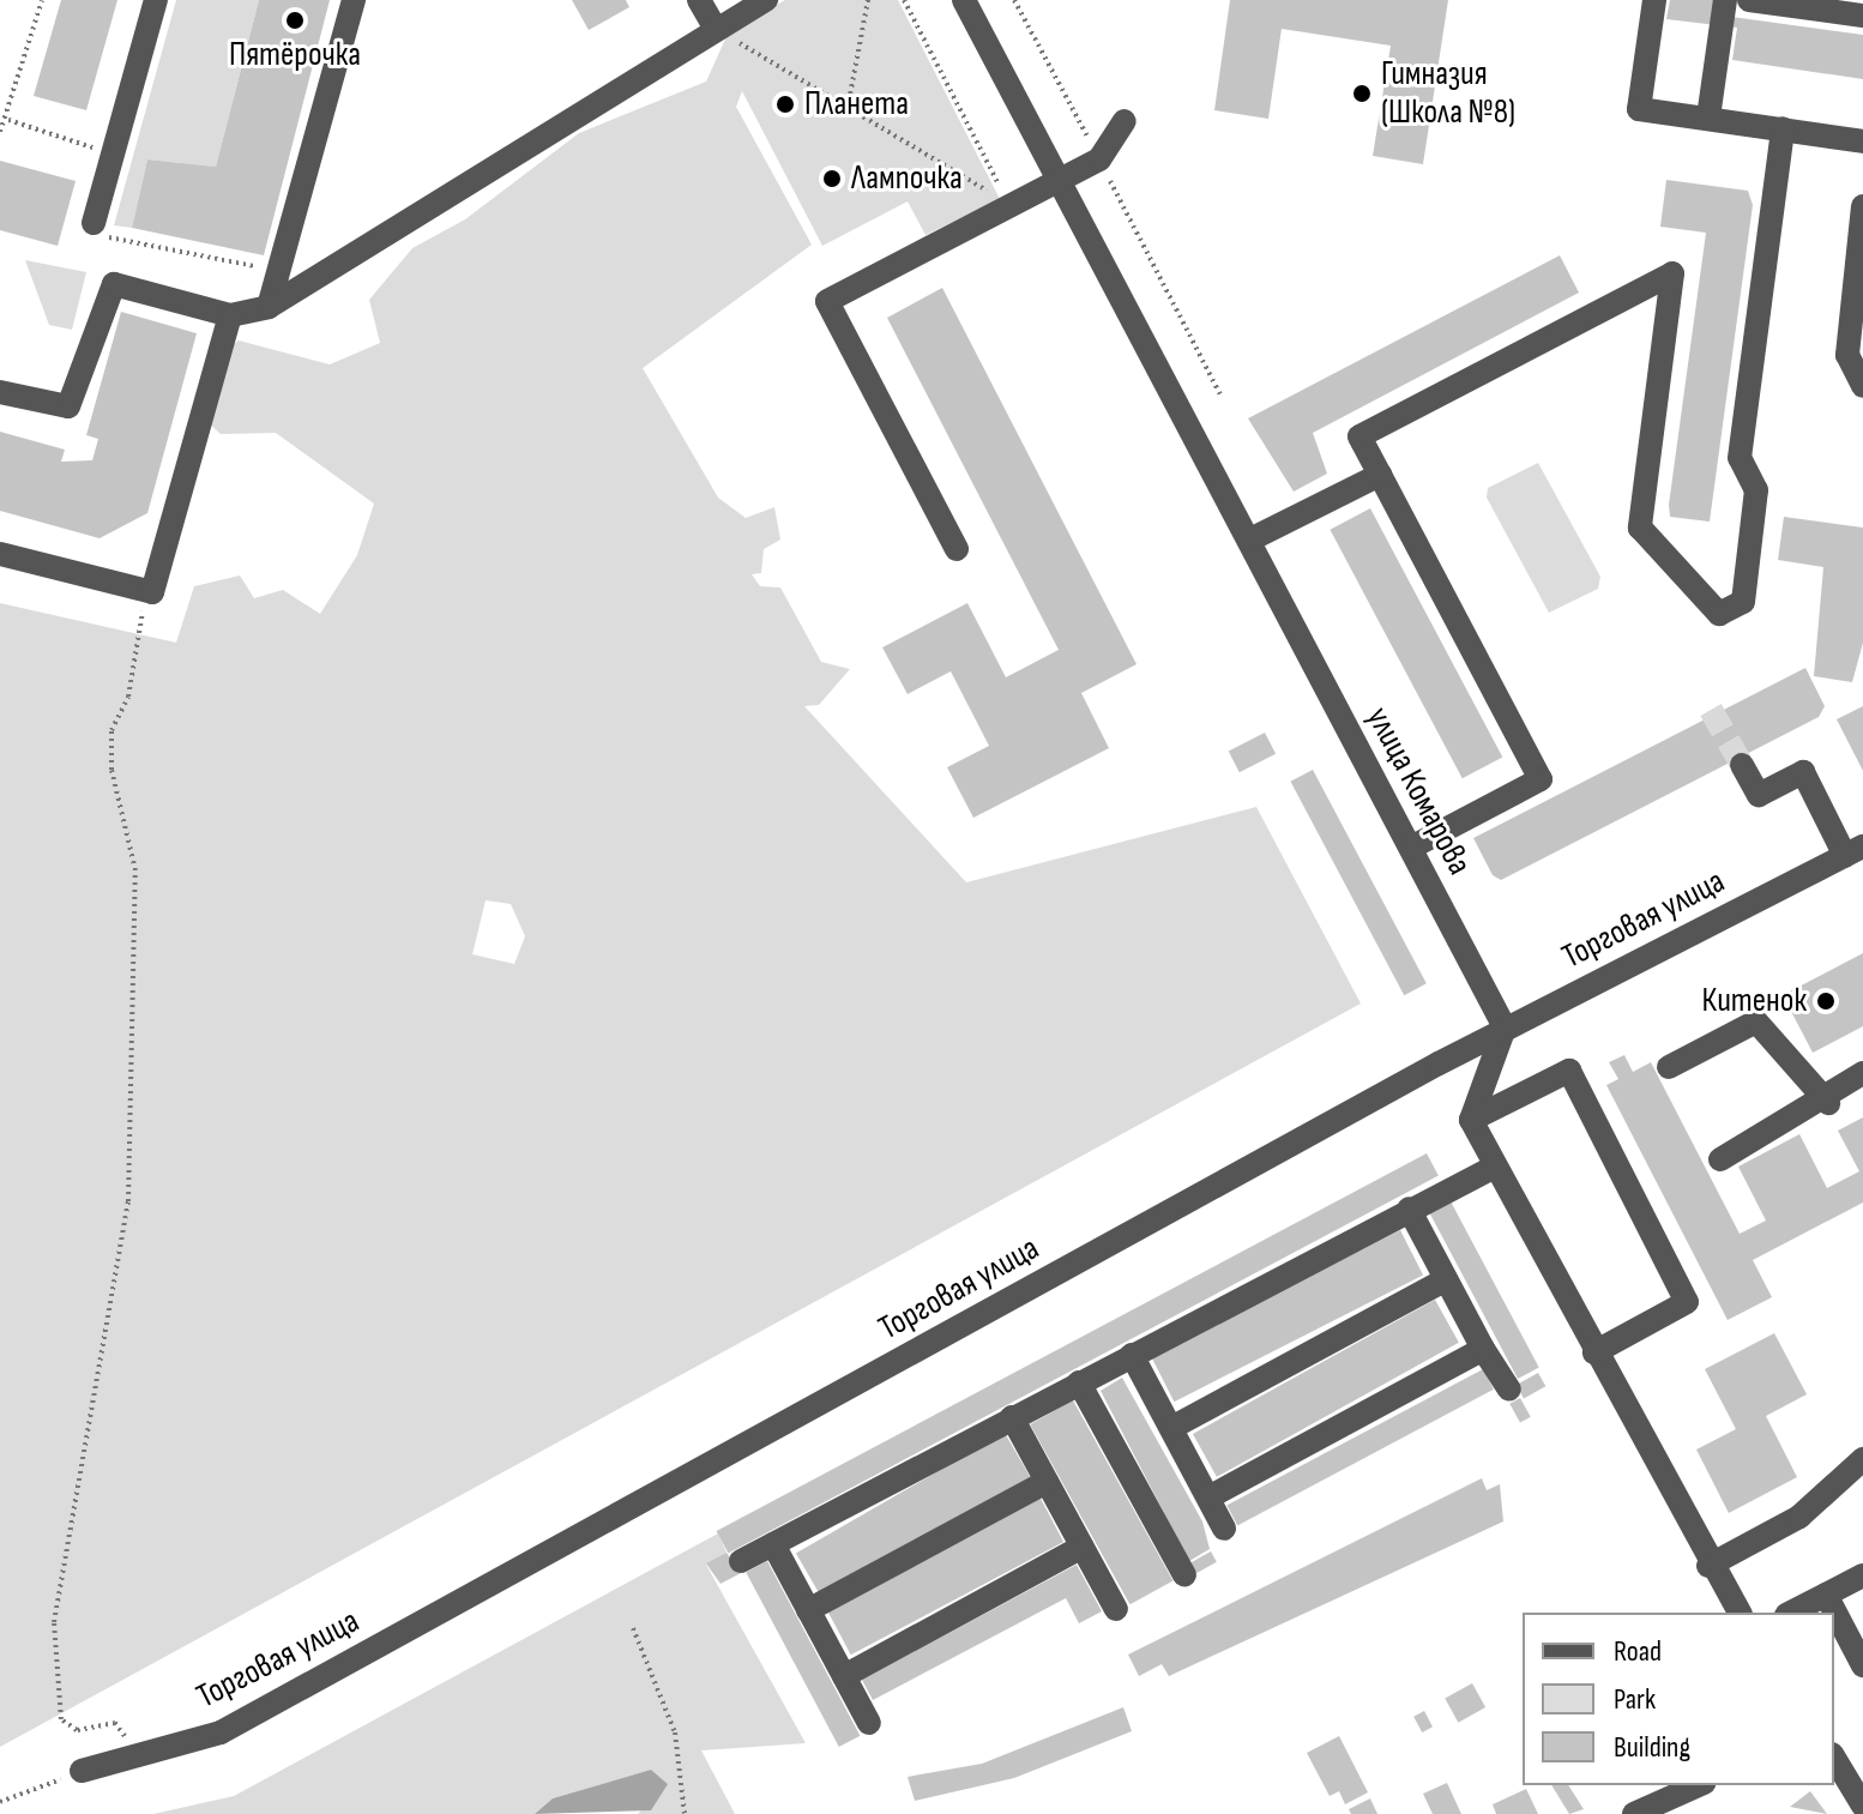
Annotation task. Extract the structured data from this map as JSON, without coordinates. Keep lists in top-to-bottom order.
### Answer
{
  "streets": {
    "street": ["улица Комарова", "Торговая улица"]
  },
  "crossings": [
    ["улица Комарова", "Торговая улица"]
  ],
  "places": [
    "Пятёрочка",
    "Гимназия (Школа №8)",
    "Планета",
    "Лампочка",
    "Китенок"
  ],
  "legend": ["Road", "Park", "Building"]
}
